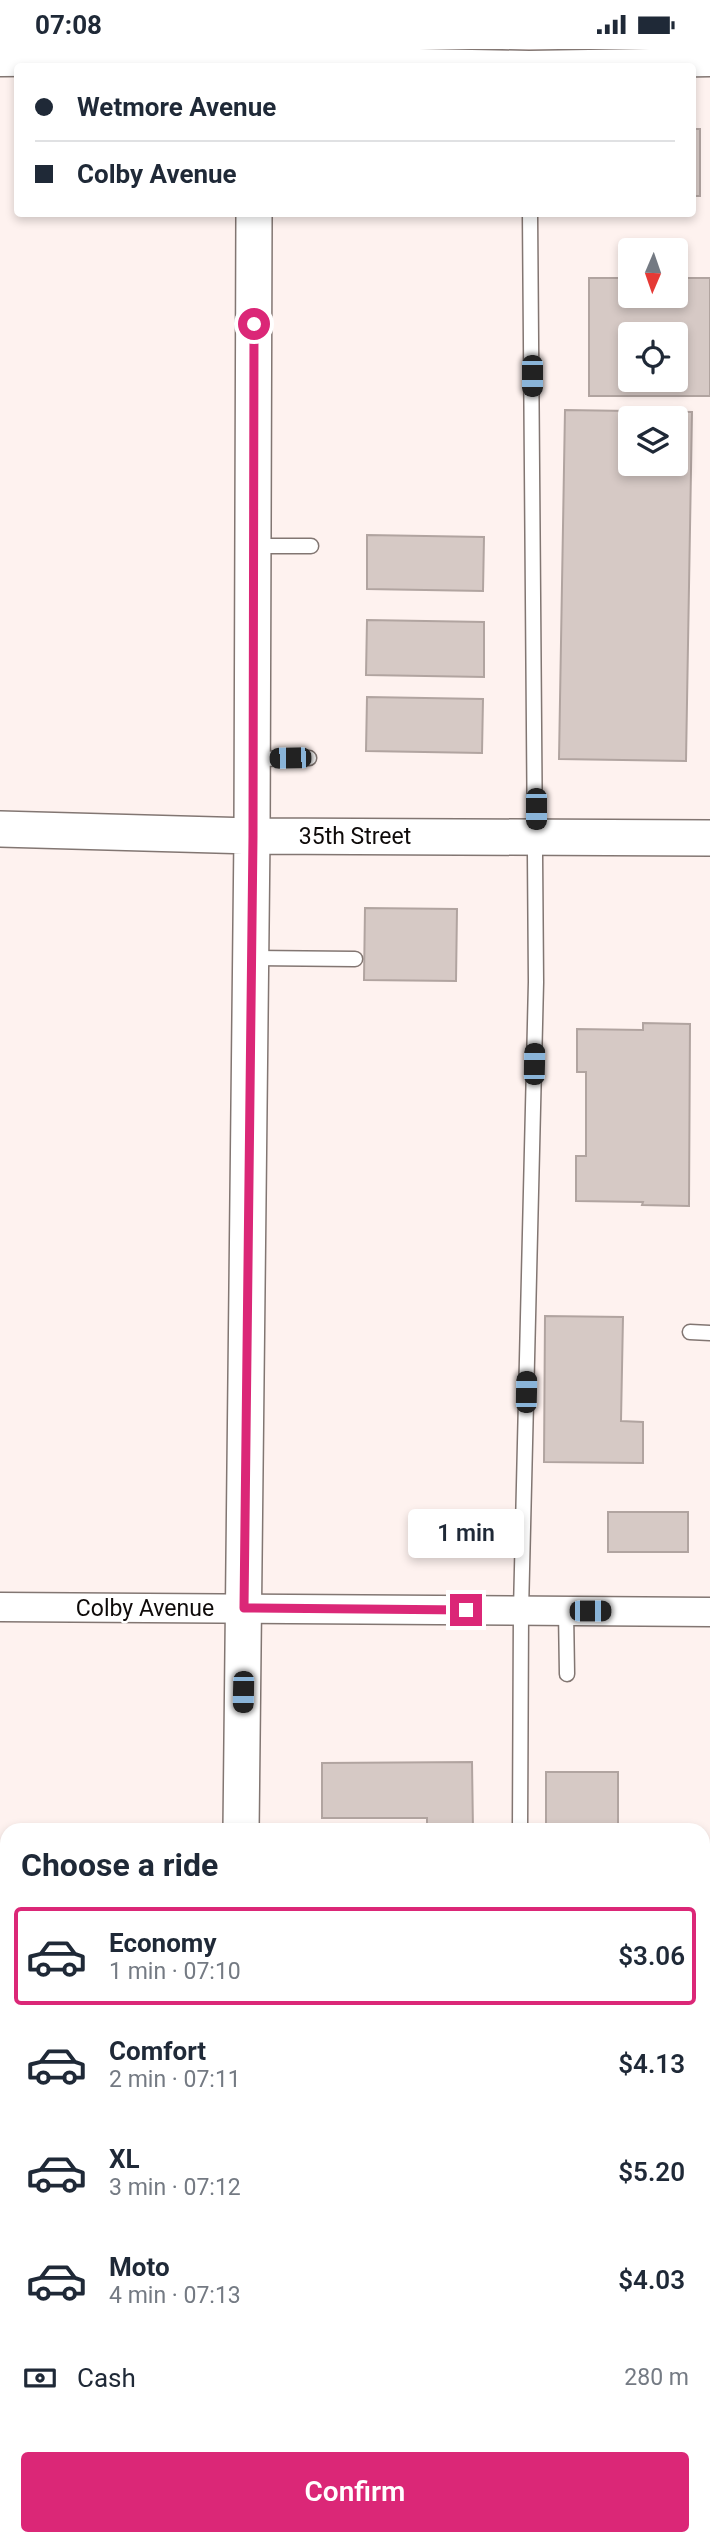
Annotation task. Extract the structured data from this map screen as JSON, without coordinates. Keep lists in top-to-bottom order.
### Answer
{
  "streets": {
    "street": ["35th Street", "Colby Avenue"]
  },
  "north": "bottom",
  "page": {
    "status": "07:08",
    "banner": ["Wetmore Avenue", "Colby Avenue"],
    "bubble": "1 min",
    "heading": "Choose a ride",
    "list": [
      {
        "name": "Economy",
        "note": "1 min · 07:10",
        "value": "$3.06"
      },
      {
        "name": "Comfort",
        "note": "2 min · 07:11",
        "value": "$4.13"
      },
      {
        "name": "XL",
        "note": "3 min · 07:12",
        "value": "$5.20"
      },
      {
        "name": "Moto",
        "note": "4 min · 07:13",
        "value": "$4.03"
      }
    ],
    "pay": ["Cash", "280 m"],
    "buttons": "Confirm"
  }
}
